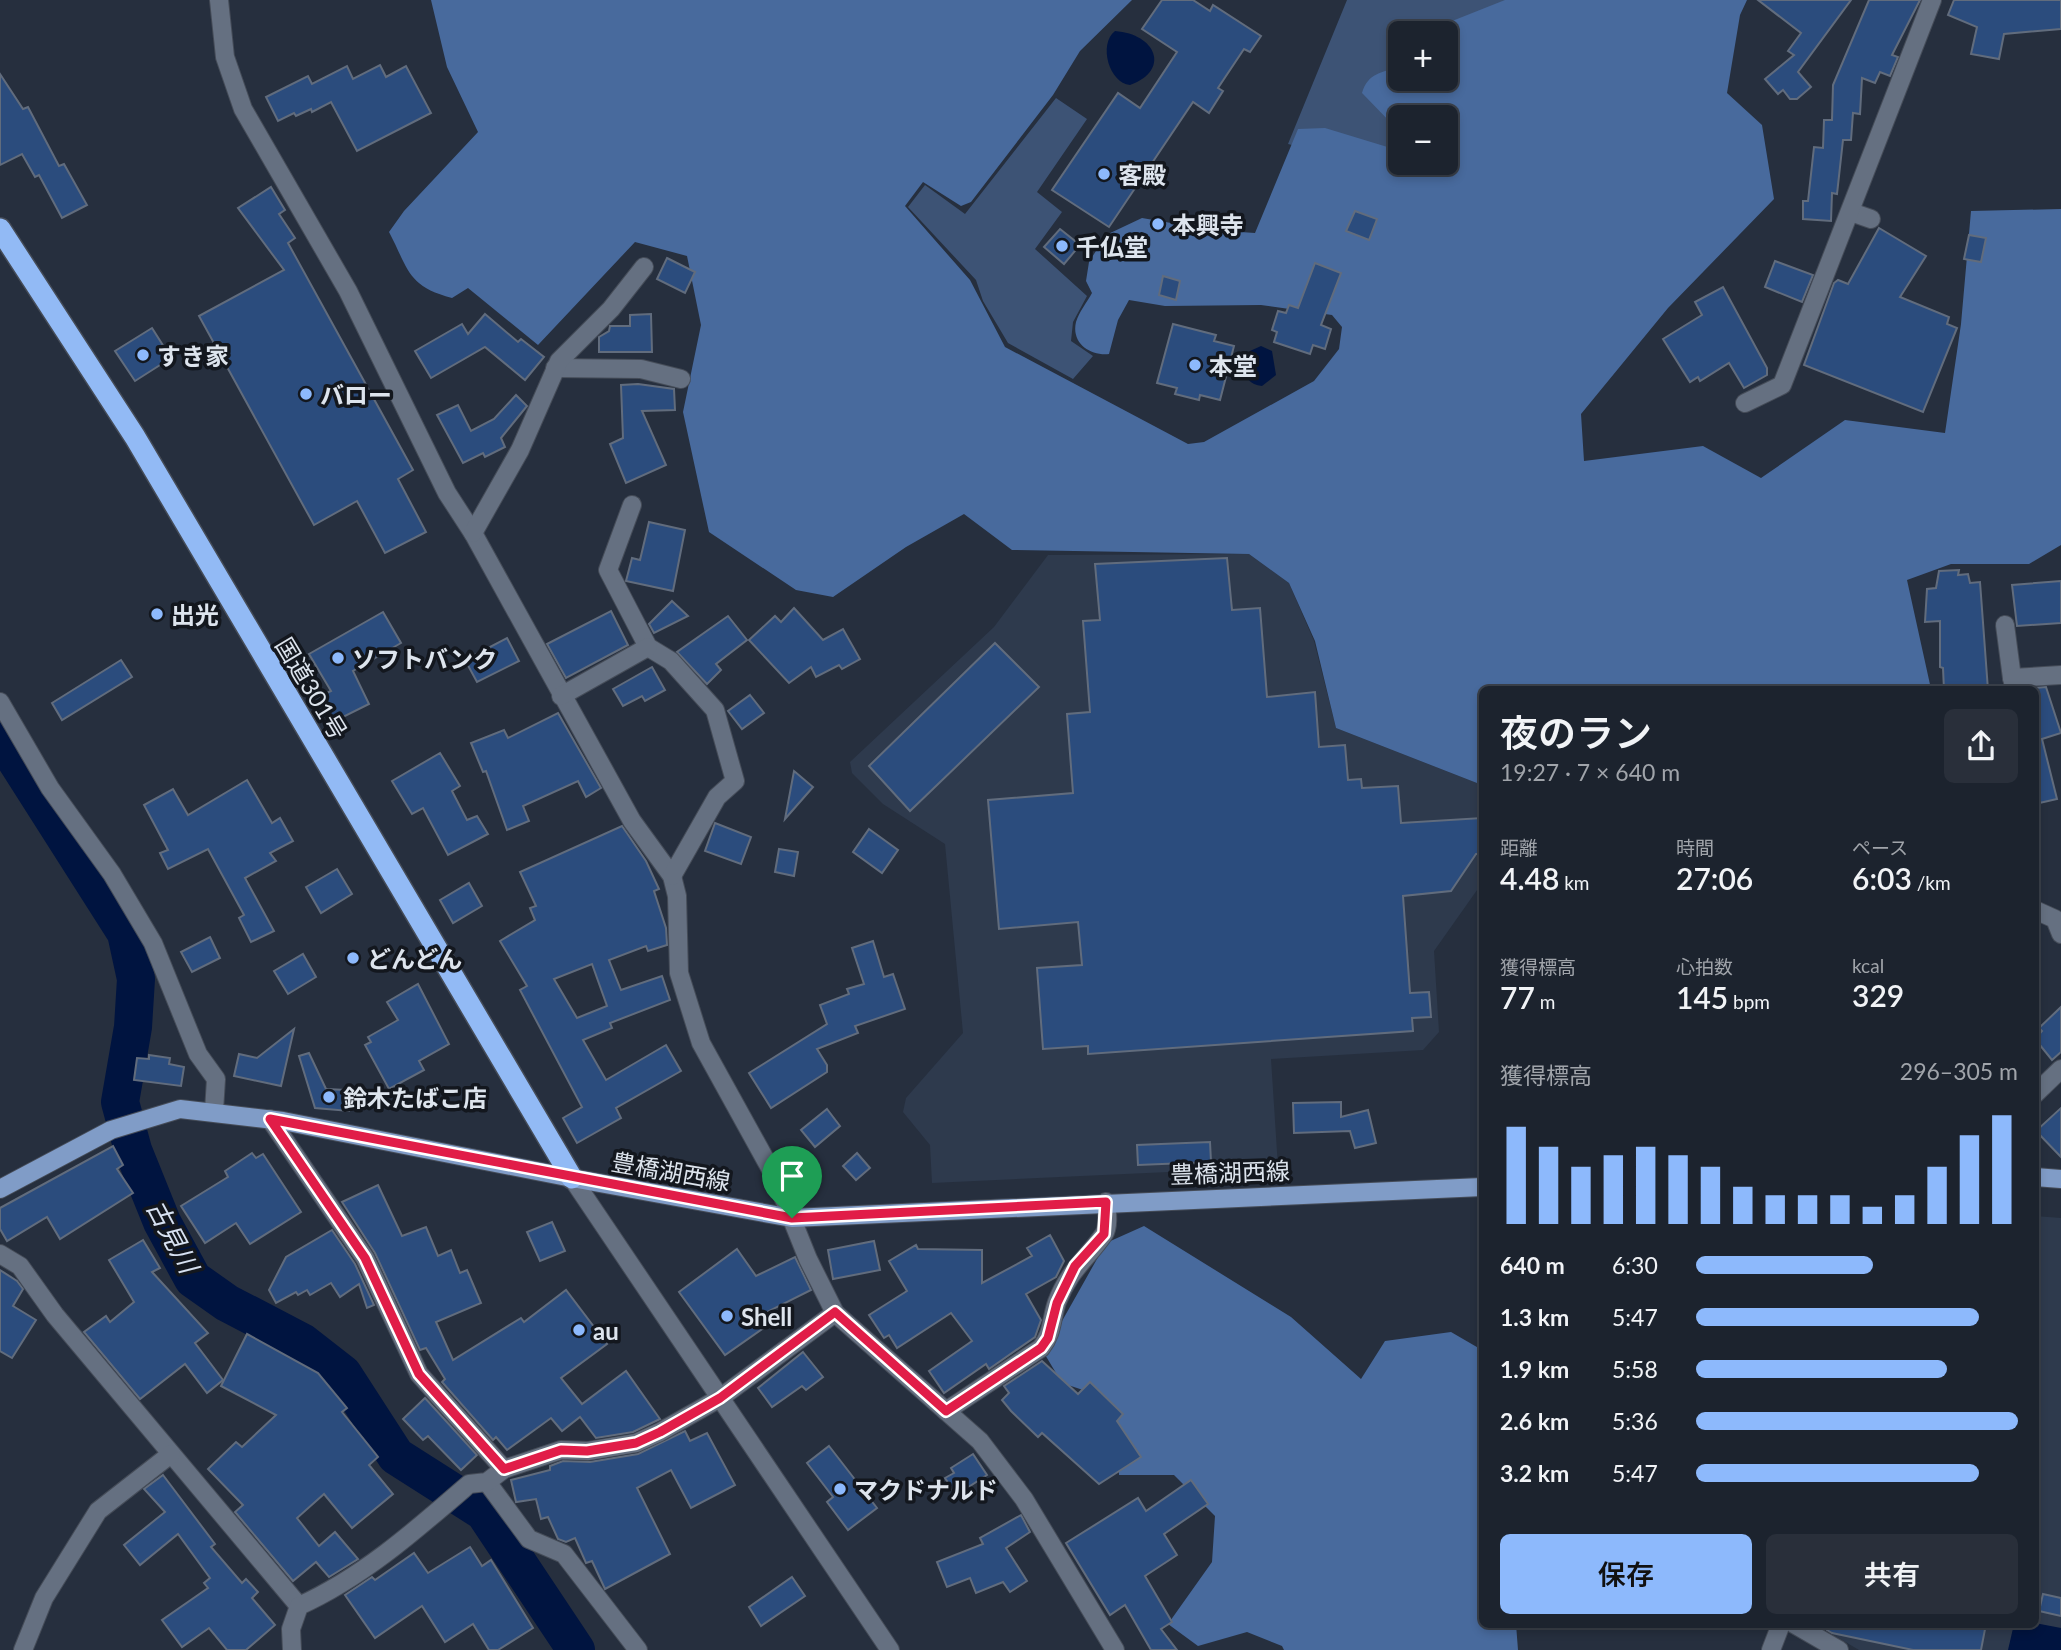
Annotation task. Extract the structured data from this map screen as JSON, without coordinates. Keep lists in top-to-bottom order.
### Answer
{
  "streets": {
    "highway": ["国道301号"],
    "main road": ["豊橋湖西線"]
  },
  "crossings": [
    ["国道301号", "豊橋湖西線"]
  ],
  "water": ["古見川"],
  "places": [
    "客殿",
    "本興寺",
    "千仏堂",
    "すき家",
    "本堂",
    "バロー",
    "出光",
    "ソフトバンク",
    "どんどん",
    "鈴木たばこ店",
    "Shell",
    "au",
    "マクドナルド"
  ],
  "page": {
    "map_buttons": ["+", "−"],
    "heading": ["夜のラン", "19:27 · 7 × 640 m"],
    "stats": [
      ["距離", "4.48 km"],
      ["時間", "27:06"],
      ["ペース", "6:03 /km"],
      ["獲得標高", "77 m"],
      ["心拍数", "145 bpm"],
      ["kcal", "329"]
    ],
    "chart": ["獲得標高", "296–305 m"],
    "list": [
      {
        "name": "640 m",
        "note": "6:30"
      },
      {
        "name": "1.3 km",
        "note": "5:47"
      },
      {
        "name": "1.9 km",
        "note": "5:58"
      },
      {
        "name": "2.6 km",
        "note": "5:36"
      },
      {
        "name": "3.2 km",
        "note": "5:47"
      }
    ],
    "buttons": ["保存", "共有"]
  }
}
